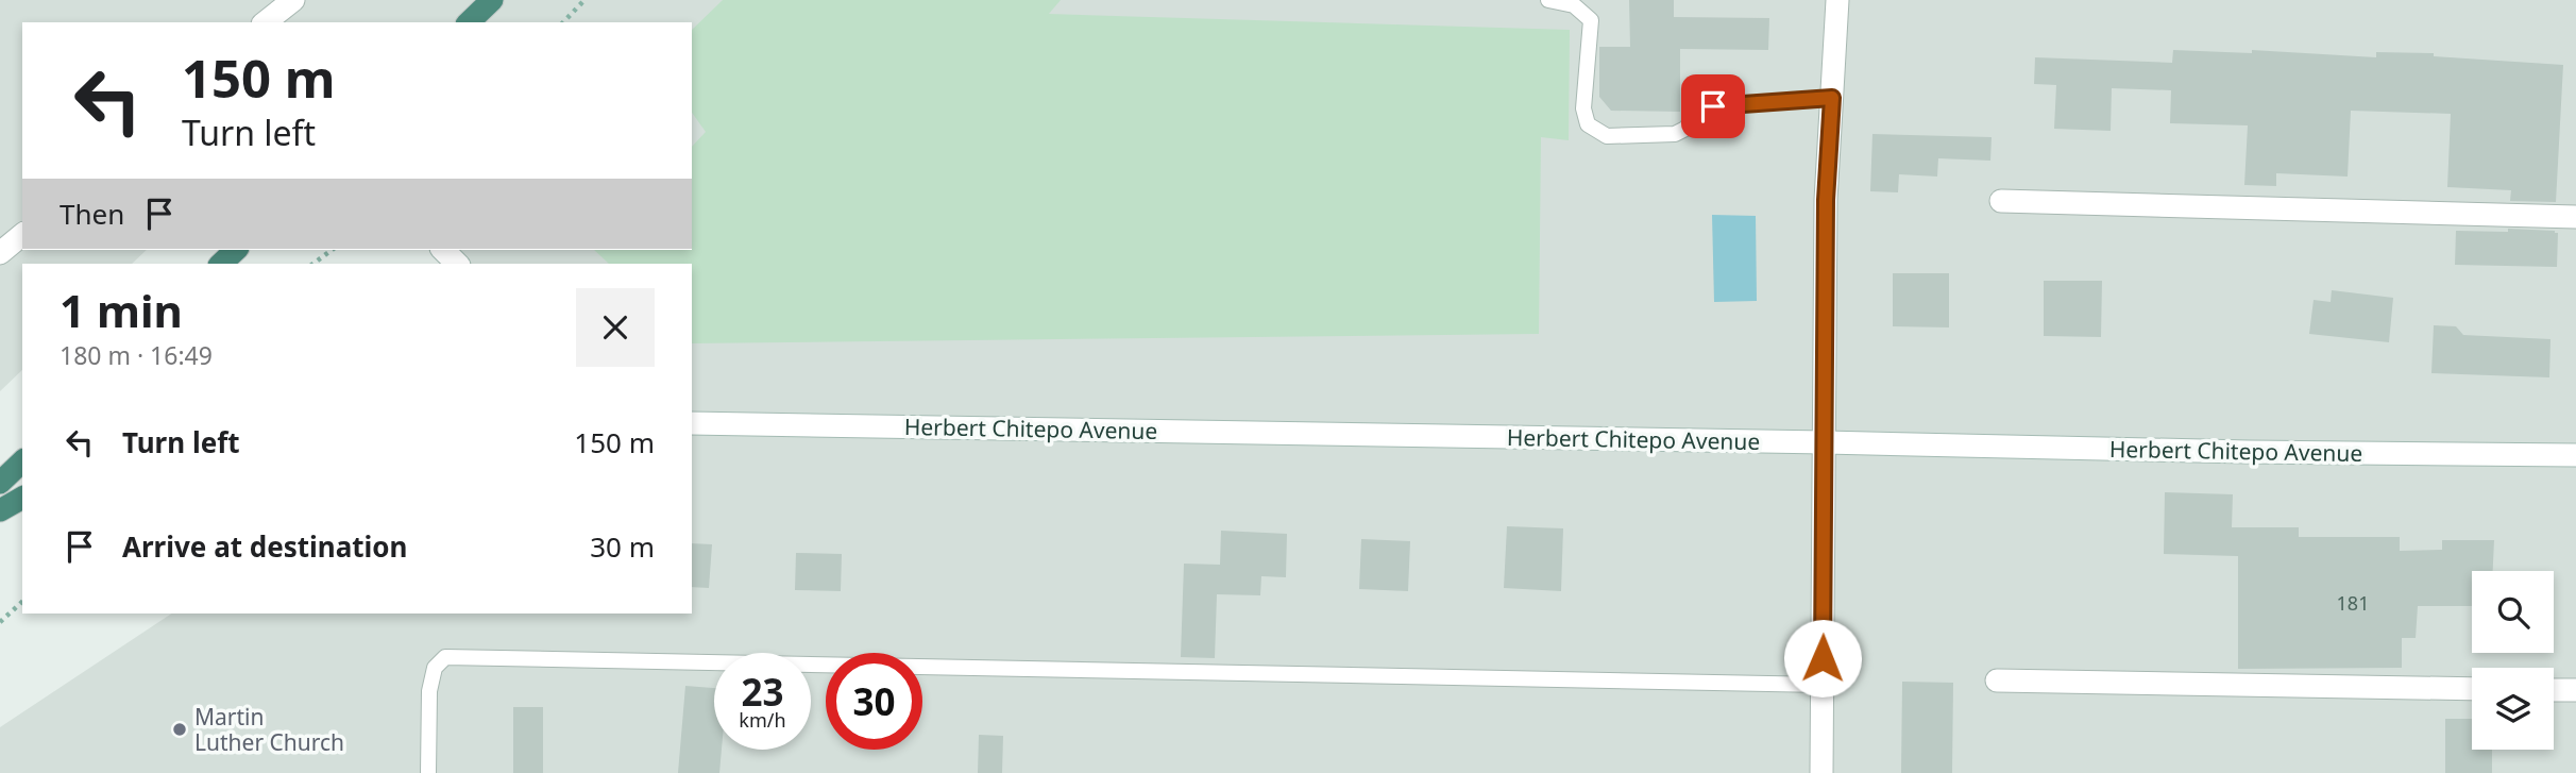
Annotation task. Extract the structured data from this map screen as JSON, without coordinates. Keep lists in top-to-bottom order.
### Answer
{
  "streets": {
    "street": ["Herbert Chitepo Avenue"]
  },
  "places": ["Martin Luther Church"],
  "house_numbers": ["181"],
  "page": {
    "turn": ["150 m", "Turn left"],
    "then": "Then",
    "heading": ["1 min", "180 m · 16:49"],
    "list": [
      {
        "name": "Turn left",
        "value": "150 m"
      },
      {
        "name": "Arrive at destination",
        "value": "30 m"
      }
    ],
    "speed": "23 km/h",
    "limit": "30"
  }
}
